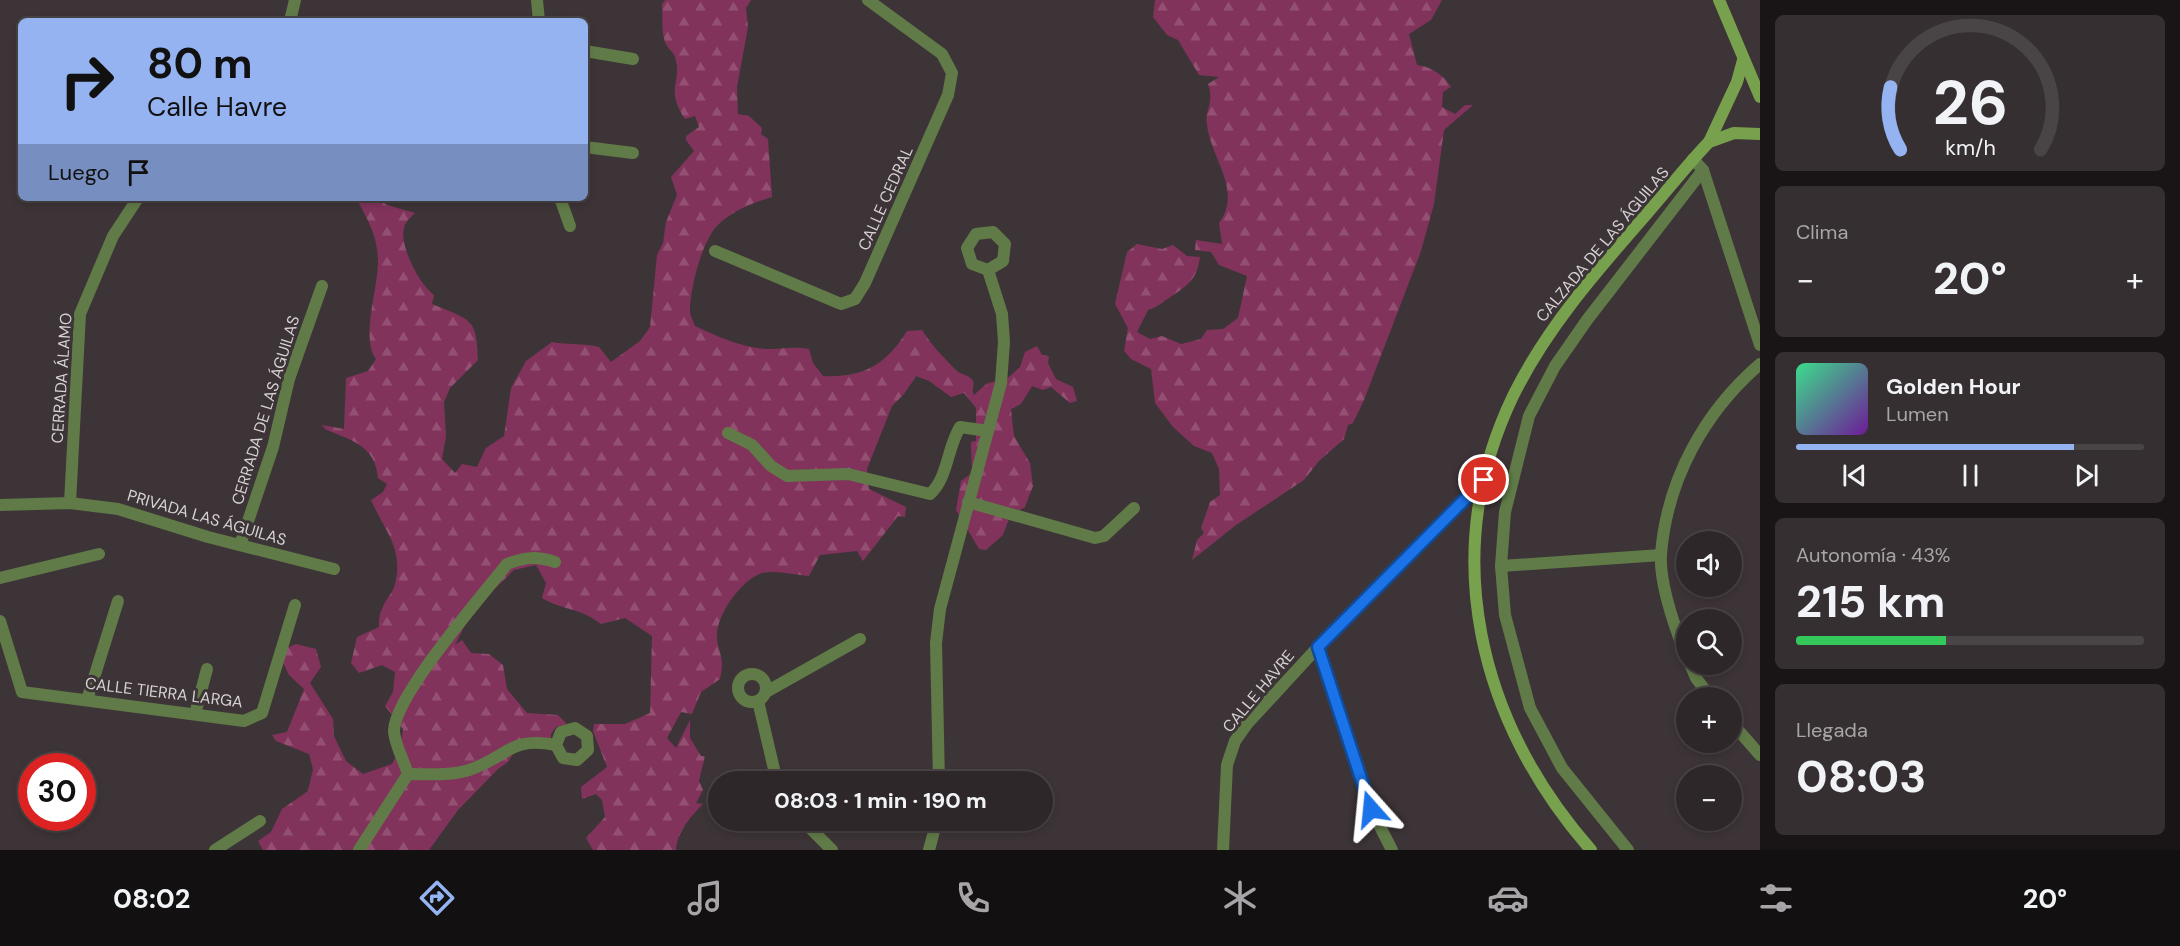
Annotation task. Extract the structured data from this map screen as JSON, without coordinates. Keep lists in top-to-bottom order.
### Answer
{
  "streets": {
    "main road": ["CALZADA DE LAS ÁGUILAS"],
    "street": [
      "CALLE CEDRAL",
      "CERRADA ÁLAMO",
      "CERRADA DE LAS ÁGUILAS",
      "PRIVADA LAS ÁGUILAS",
      "CALLE HAVRE",
      "CALLE TIERRA LARGA"
    ]
  },
  "crossings": [
    ["CALZADA DE LAS ÁGUILAS", "CALLE HAVRE"],
    ["CERRADA ÁLAMO", "PRIVADA LAS ÁGUILAS"],
    ["CERRADA DE LAS ÁGUILAS", "PRIVADA LAS ÁGUILAS"]
  ],
  "page": {
    "turn": ["80 m", "Calle Havre"],
    "then": "Luego",
    "tile": [
      "Clima",
      ["Autonomía · 43%", "215 km"],
      ["Llegada", "08:03"]
    ],
    "heat": ["−", "20°", "+"],
    "song": ["Golden Hour", "Lumen"],
    "map_buttons": ["+", "−"],
    "limit": "30",
    "trip": "08:03 · 1 min · 190 m",
    "tabs": ["08:02", "20°"],
    "gauge": ["26", "km/h"]
  }
}
